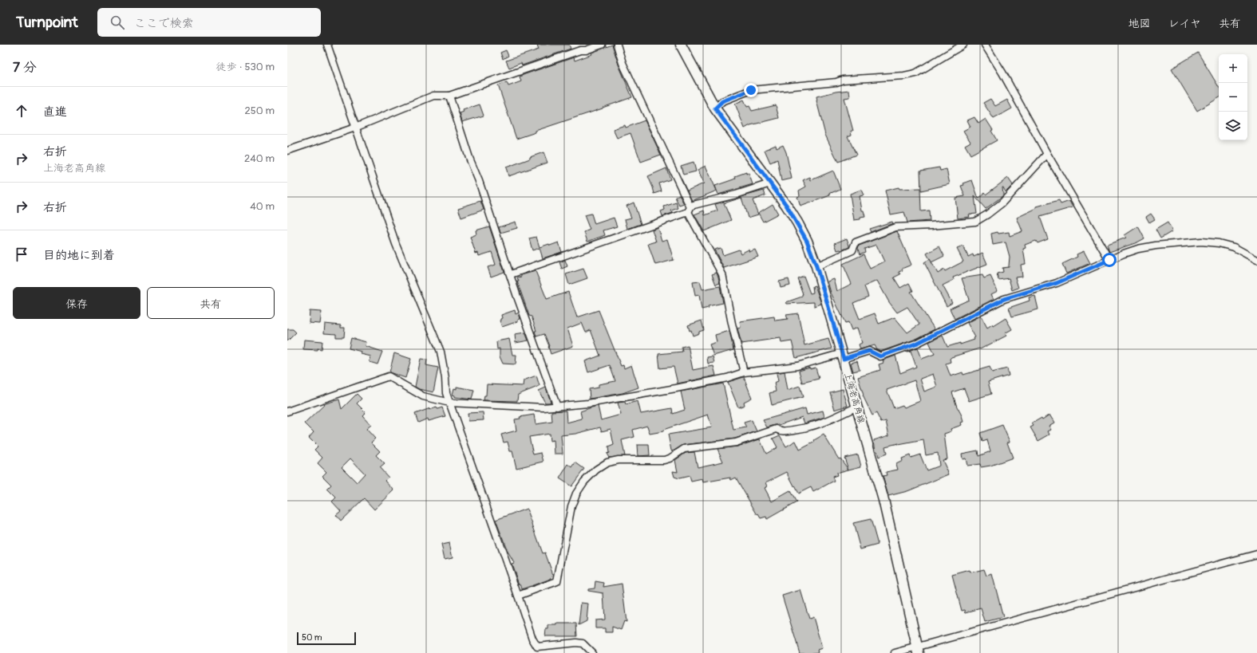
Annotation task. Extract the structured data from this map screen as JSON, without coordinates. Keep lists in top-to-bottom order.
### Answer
{
  "streets": {
    "main road": ["上海老高角線"]
  },
  "scale_bar": "50 m",
  "page": {
    "header": "Turnpoint",
    "search": "ここで検索",
    "nav": ["地図", "レイヤ", "共有"],
    "heading": ["7 分", "徒歩 · 530 m"],
    "map_buttons": ["+", "−"],
    "list": [
      ["直進", "250 m"],
      ["右折", "上海老高角線", "240 m"],
      ["右折", "40 m"],
      "目的地に到着"
    ],
    "buttons": ["保存", "共有"],
    "scale": "50 m"
  }
}
